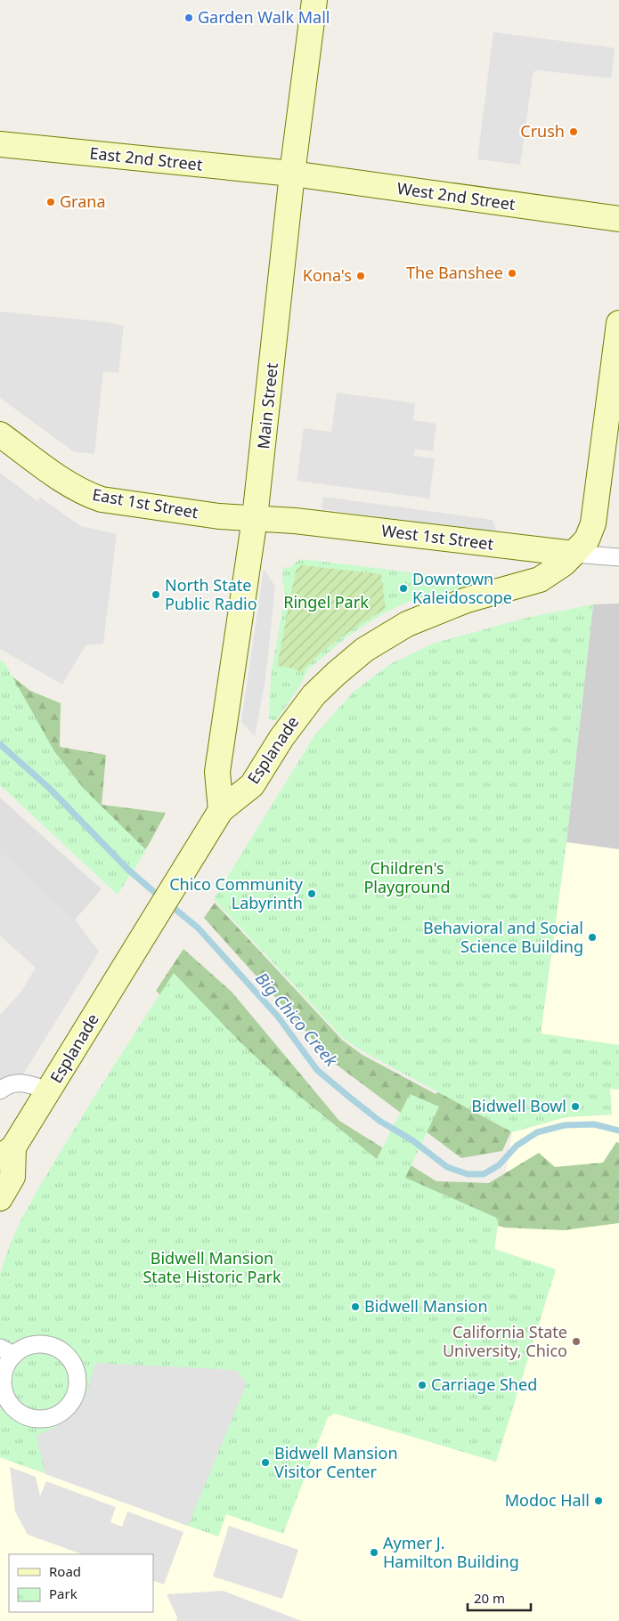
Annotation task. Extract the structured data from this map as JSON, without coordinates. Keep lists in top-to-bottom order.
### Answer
{
  "streets": {
    "main road": [
      "East 2nd Street",
      "West 2nd Street",
      "Main Street",
      "East 1st Street",
      "West 1st Street",
      "Esplanade"
    ]
  },
  "crossings": [
    ["East 2nd Street", "West 2nd Street"],
    ["East 2nd Street", "Main Street"],
    ["West 2nd Street", "Main Street"],
    ["Main Street", "East 1st Street"],
    ["Main Street", "West 1st Street"],
    ["Main Street", "Esplanade"],
    ["East 1st Street", "West 1st Street"],
    ["West 1st Street", "Esplanade"]
  ],
  "water": ["Big Chico Creek"],
  "parks": ["Ringel Park", "Children's Playground", "Bidwell Mansion State Historic Park"],
  "places": [
    "Garden Walk Mall",
    "Crush",
    "Grana",
    "The Banshee",
    "Kona's",
    "Downtown Kaleidoscope",
    "North State Public Radio",
    "Chico Community Labyrinth",
    "Behavioral and Social Science Building",
    "Bidwell Bowl",
    "Bidwell Mansion",
    "California State University, Chico",
    "Carriage Shed",
    "Bidwell Mansion Visitor Center",
    "Modoc Hall",
    "Aymer J. Hamilton Building"
  ],
  "legend": ["Road", "Park"],
  "scale_bar": "20 m"
}
